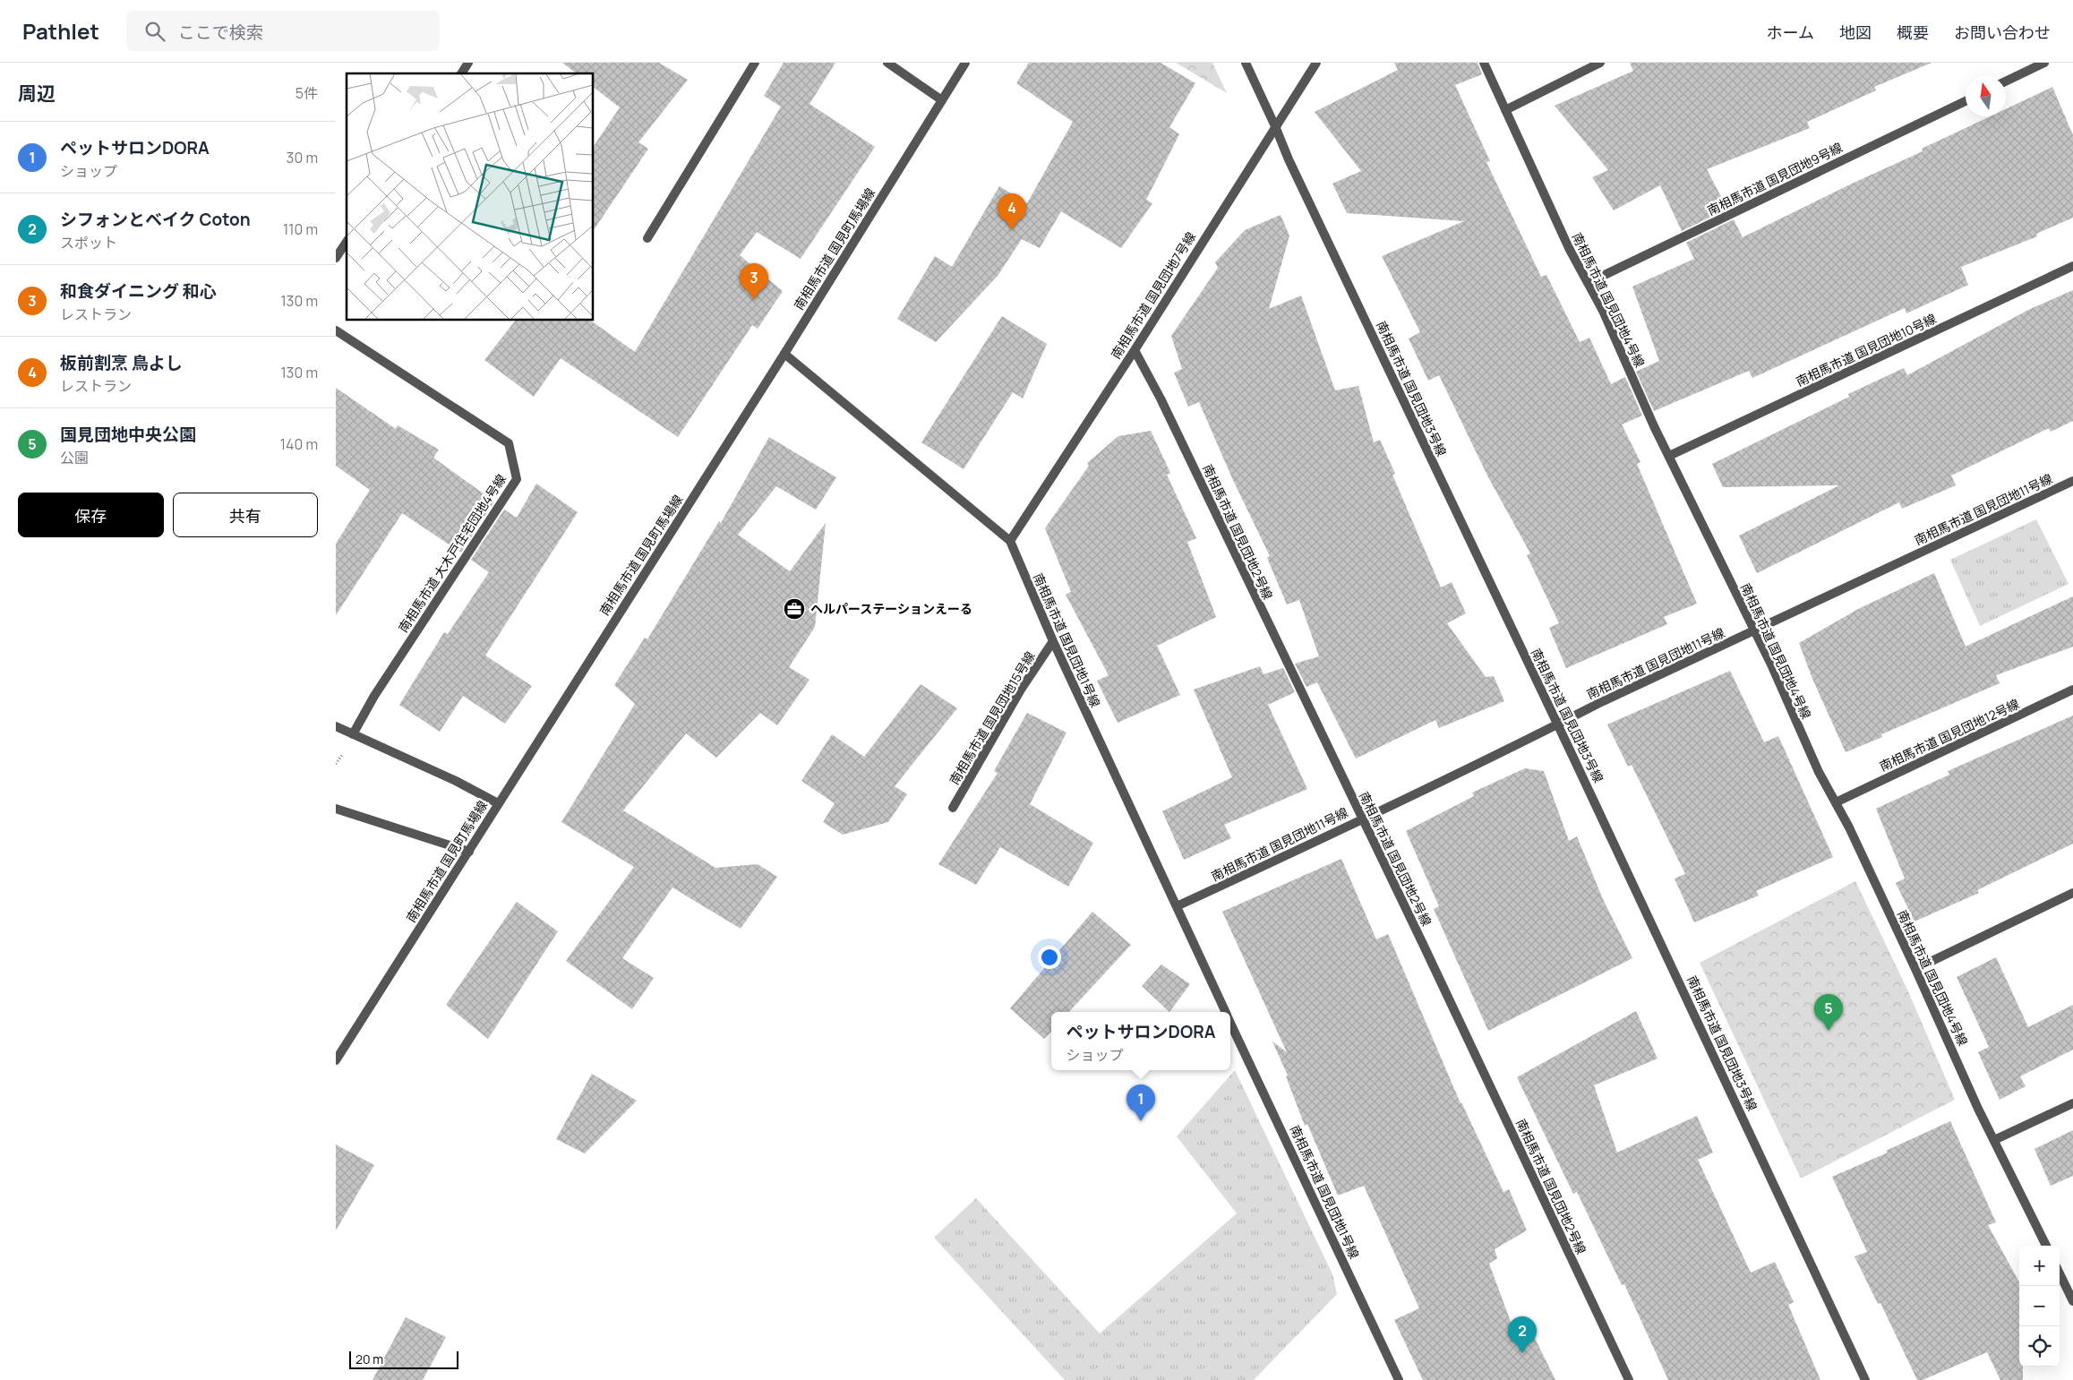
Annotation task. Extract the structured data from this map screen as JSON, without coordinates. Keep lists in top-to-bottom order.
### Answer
{
  "streets": {
    "street": [
      "南相馬市道 国見団地9号線",
      "南相馬市道 国見町馬場線",
      "南相馬市道 国見団地7号線",
      "南相馬市道 国見団地4号線",
      "南相馬市道 国見団地10号線",
      "南相馬市道 国見団地3号線",
      "南相馬市道 国見団地11号線",
      "南相馬市道 国見団地2号線",
      "南相馬市道 大木戸住宅団地4号線",
      "南相馬市道 国見団地1号線",
      "南相馬市道 国見団地15号線",
      "南相馬市道 国見団地12号線"
    ]
  },
  "crossings": [
    ["南相馬市道 国見団地9号線", "南相馬市道 国見団地4号線"],
    ["南相馬市道 国見町馬場線", "南相馬市道 国見団地1号線"],
    ["南相馬市道 国見団地7号線", "南相馬市道 国見団地3号線"],
    ["南相馬市道 国見団地7号線", "南相馬市道 国見団地2号線"],
    ["南相馬市道 国見団地7号線", "南相馬市道 国見団地1号線"],
    ["南相馬市道 国見団地4号線", "南相馬市道 国見団地10号線"],
    ["南相馬市道 国見団地4号線", "南相馬市道 国見団地11号線"],
    ["南相馬市道 国見団地4号線", "南相馬市道 国見団地12号線"],
    ["南相馬市道 国見団地3号線", "南相馬市道 国見団地11号線"],
    ["南相馬市道 国見団地11号線", "南相馬市道 国見団地2号線"],
    ["南相馬市道 国見団地11号線", "南相馬市道 国見団地1号線"],
    ["南相馬市道 国見団地1号線", "南相馬市道 国見団地15号線"]
  ],
  "places": {
    "office": ["ヘルパーステーションえーる"]
  },
  "scale_bar": "20 m",
  "north": "top",
  "page": {
    "header": "Pathlet",
    "search": "ここで検索",
    "nav": [
      "ホーム",
      "地図",
      "概要",
      "お問い合わせ"
    ],
    "heading": ["周辺", "5件"],
    "list": [
      {
        "mark": "1",
        "name": "ペットサロンDORA",
        "note": "ショップ",
        "value": "30 m"
      },
      {
        "mark": "2",
        "name": "シフォンとベイク Coton",
        "note": "スポット",
        "value": "110 m"
      },
      {
        "mark": "3",
        "name": "和食ダイニング 和心",
        "note": "レストラン",
        "value": "130 m"
      },
      {
        "mark": "4",
        "name": "板前割烹 鳥よし",
        "note": "レストラン",
        "value": "130 m"
      },
      {
        "mark": "5",
        "name": "国見団地中央公園",
        "note": "公園",
        "value": "140 m"
      }
    ],
    "pins": [
      "4",
      "3",
      "5",
      "1",
      "2"
    ],
    "buttons": ["保存", "共有"],
    "popup": ["ペットサロンDORA", "ショップ"],
    "map_buttons": ["+", "−"],
    "scale": "20 m"
  }
}
